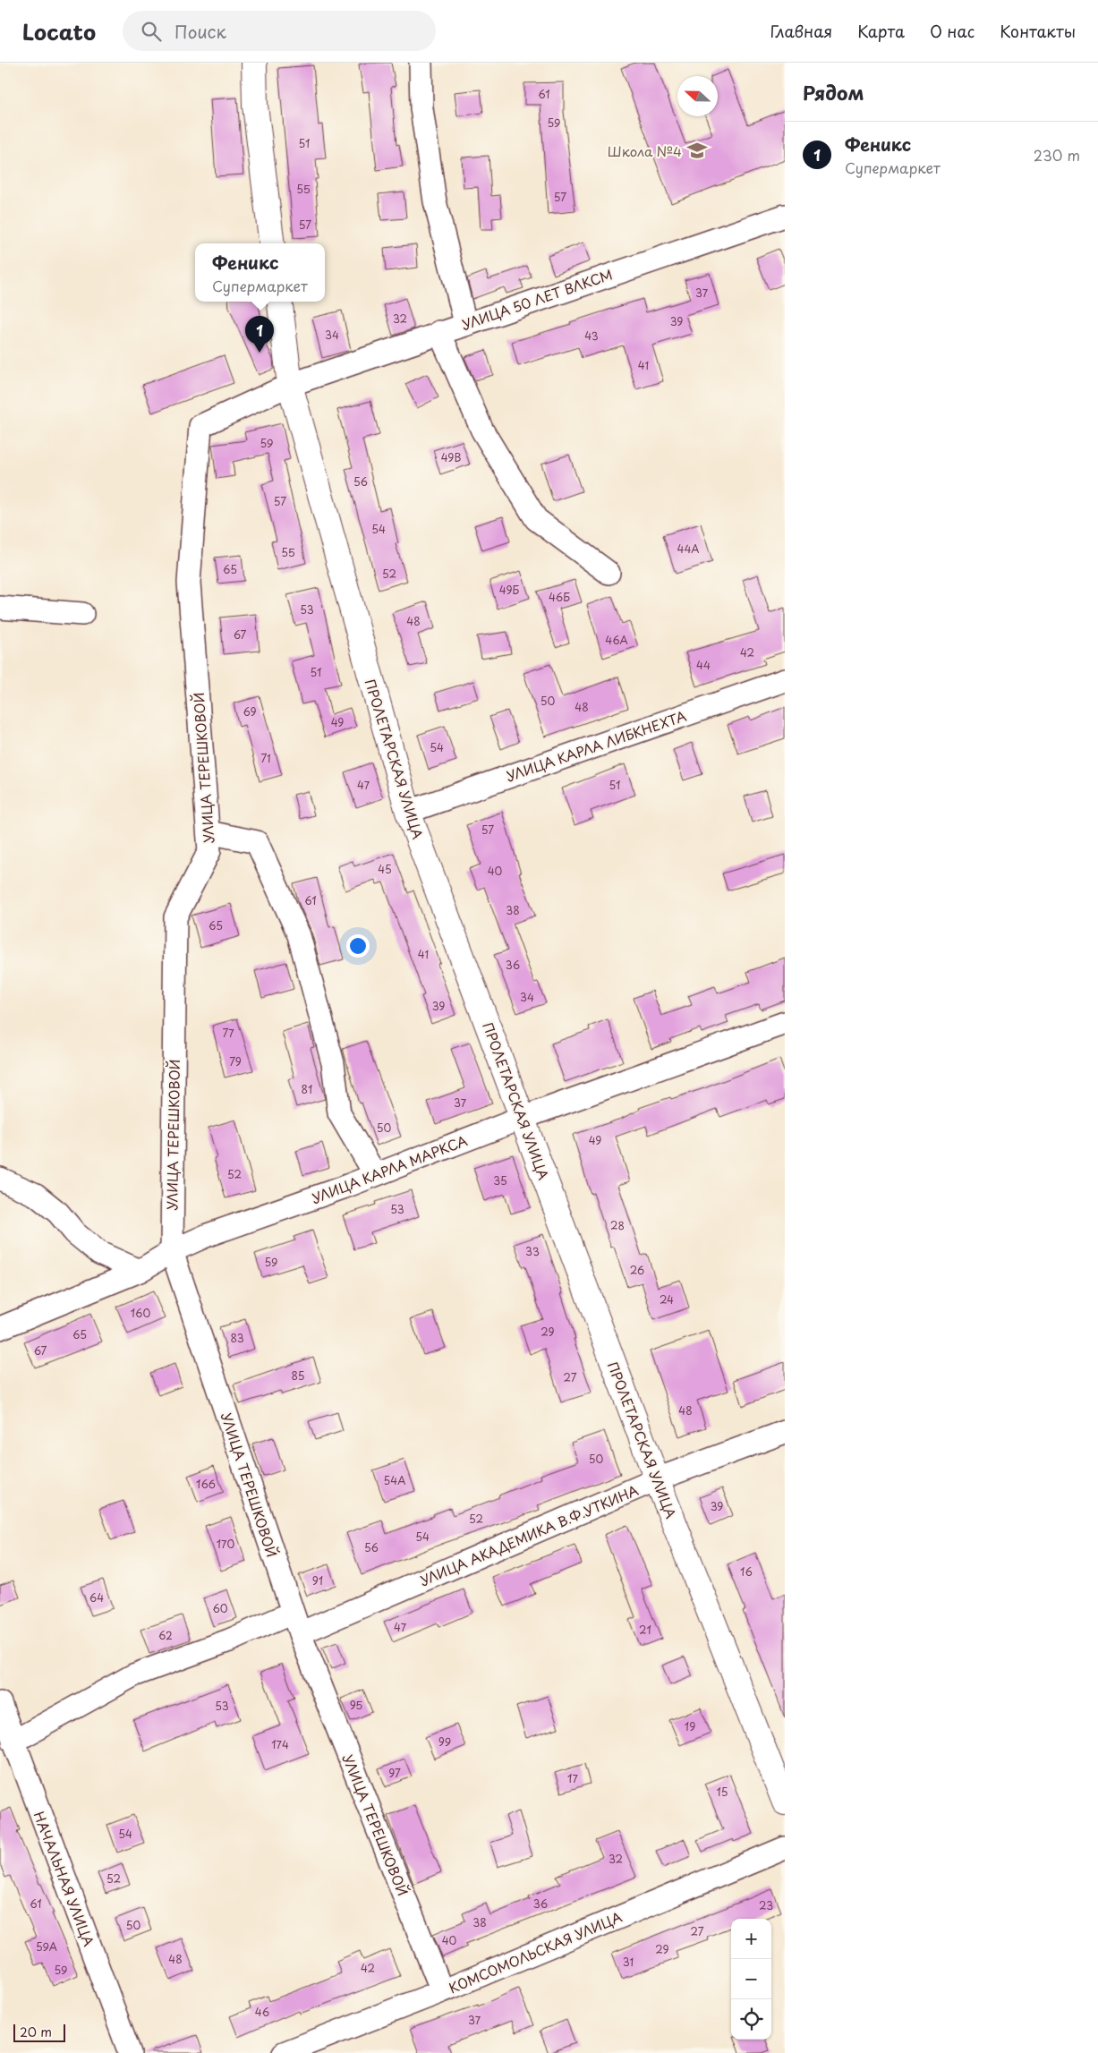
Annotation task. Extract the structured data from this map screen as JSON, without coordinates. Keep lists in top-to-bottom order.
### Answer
{
  "streets": {
    "main road": ["ПРОЛЕТАРСКАЯ УЛИЦА"],
    "street": [
      "УЛИЦА 50 ЛЕТ ВЛКСМ",
      "УЛИЦА КАРЛА ЛИБКНЕХТА",
      "УЛИЦА ТЕРЕШКОВОЙ",
      "УЛИЦА КАРЛА МАРКСА",
      "УЛИЦА АКАДЕМИКА В.Ф.УТКИНА",
      "НАЧАЛЬНАЯ УЛИЦА",
      "КОМСОМОЛЬСКАЯ УЛИЦА"
    ]
  },
  "crossings": [
    ["УЛИЦА 50 ЛЕТ ВЛКСМ", "ПРОЛЕТАРСКАЯ УЛИЦА"],
    ["УЛИЦА 50 ЛЕТ ВЛКСМ", "УЛИЦА ТЕРЕШКОВОЙ"],
    ["УЛИЦА КАРЛА ЛИБКНЕХТА", "ПРОЛЕТАРСКАЯ УЛИЦА"],
    ["ПРОЛЕТАРСКАЯ УЛИЦА", "УЛИЦА ТЕРЕШКОВОЙ"],
    ["ПРОЛЕТАРСКАЯ УЛИЦА", "УЛИЦА КАРЛА МАРКСА"],
    ["ПРОЛЕТАРСКАЯ УЛИЦА", "УЛИЦА АКАДЕМИКА В.Ф.УТКИНА"],
    ["УЛИЦА ТЕРЕШКОВОЙ", "УЛИЦА КАРЛА МАРКСА"],
    ["УЛИЦА ТЕРЕШКОВОЙ", "УЛИЦА АКАДЕМИКА В.Ф.УТКИНА"],
    ["УЛИЦА ТЕРЕШКОВОЙ", "КОМСОМОЛЬСКАЯ УЛИЦА"]
  ],
  "places": {
    "school or university": ["Школа №4"]
  },
  "house_numbers": [
    "61",
    "59",
    "51",
    "55",
    "57",
    "57",
    "37",
    "32",
    "39",
    "34",
    "43",
    "41",
    "59",
    "49В",
    "56",
    "57",
    "54",
    "44А",
    "55",
    "65",
    "52",
    "49Б",
    "46Б",
    "53",
    "48",
    "67",
    "46А",
    "42",
    "44",
    "51",
    "50",
    "48",
    "69",
    "49",
    "54",
    "71",
    "47",
    "51",
    "57",
    "45",
    "40",
    "61",
    "38",
    "65",
    "41",
    "36",
    "34",
    "39",
    "77",
    "79",
    "81",
    "37",
    "50",
    "49",
    "52",
    "35",
    "53",
    "28",
    "33",
    "59",
    "26",
    "24",
    "160",
    "29",
    "65",
    "83",
    "67",
    "85",
    "27",
    "48",
    "50",
    "54А",
    "166",
    "39",
    "52",
    "54",
    "170",
    "56",
    "16",
    "91",
    "64",
    "60",
    "47",
    "21",
    "62",
    "95",
    "53",
    "19",
    "99",
    "174",
    "97",
    "17",
    "15",
    "54",
    "32",
    "52",
    "61",
    "36",
    "23",
    "38",
    "50",
    "27",
    "40",
    "59А",
    "29",
    "48",
    "31",
    "42",
    "59",
    "46",
    "37"
  ],
  "scale_bar": "20 m",
  "north": "left",
  "page": {
    "header": "Locato",
    "search": "Поиск",
    "nav": [
      "Главная",
      "Карта",
      "О нас",
      "Контакты"
    ],
    "heading": "Рядом",
    "list": [
      {
        "mark": "1",
        "name": "Феникс",
        "note": "Супермаркет",
        "value": "230 m"
      }
    ],
    "popup": ["Феникс", "Супермаркет"],
    "pins": "1",
    "map_buttons": ["+", "−"],
    "scale": "20 m"
  }
}
